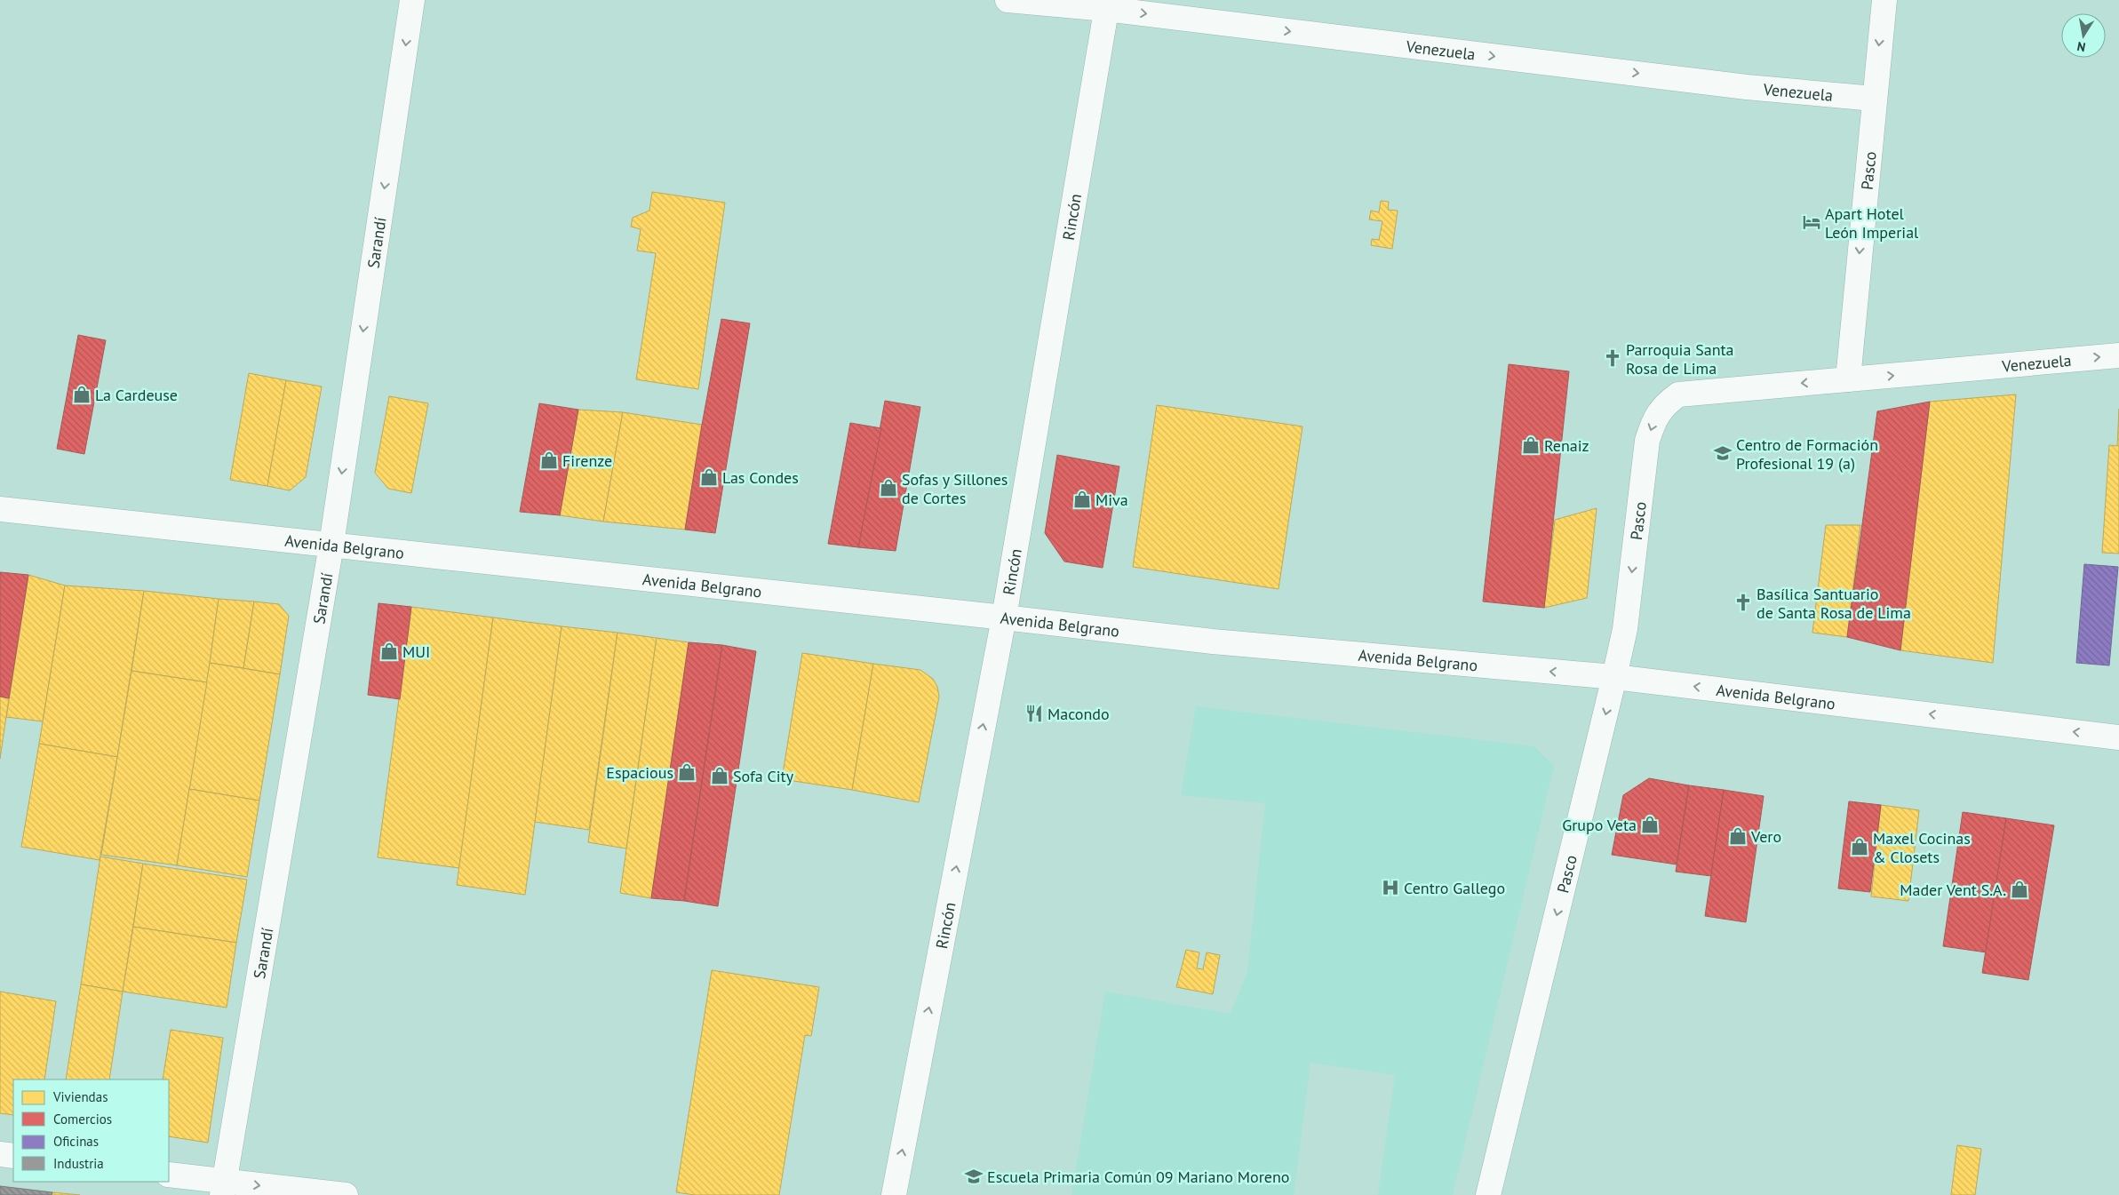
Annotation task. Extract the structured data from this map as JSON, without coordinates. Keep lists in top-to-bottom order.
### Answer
{
  "streets": {
    "street": [
      "Venezuela",
      "Pasco",
      "Rincón",
      "Sarandí",
      "Avenida Belgrano"
    ]
  },
  "crossings": [
    ["Venezuela", "Pasco"],
    ["Venezuela", "Rincón"],
    ["Pasco", "Avenida Belgrano"],
    ["Rincón", "Avenida Belgrano"],
    ["Sarandí", "Avenida Belgrano"]
  ],
  "one_way": [
    "Venezuela",
    "Pasco",
    "Rincón",
    "Sarandí",
    "Avenida Belgrano"
  ],
  "places": {
    "hotel": ["Apart Hotel León Imperial"],
    "church": ["Parroquia Santa Rosa de Lima", "Basílica Santuario de Santa Rosa de Lima"],
    "shop": [
      "La Cardeuse",
      "Renaiz",
      "Firenze",
      "Las Condes",
      "Sofas y Sillones de Cortes",
      "Miva",
      "MUI",
      "Espacious",
      "Sofa City",
      "Grupo Veta",
      "Vero",
      "Maxel Cocinas & Closets",
      "Mader Vent S.A."
    ],
    "school or university": ["Centro de Formación Profesional 19 (a)", "Escuela Primaria Común 09 Mariano Moreno"],
    "restaurant": ["Macondo"],
    "hospital": ["Centro Gallego"]
  },
  "legend": [
    "Viviendas",
    "Comercios",
    "Oficinas",
    "Industria"
  ],
  "north": "bottom"
}
